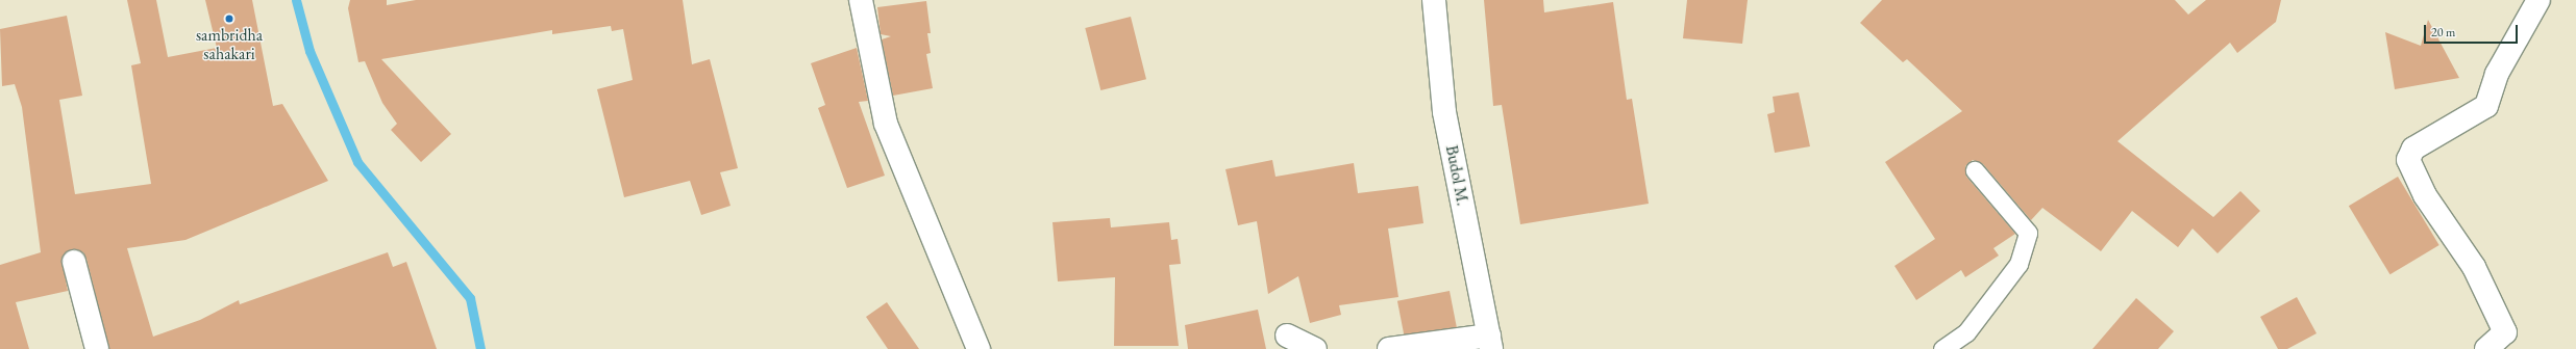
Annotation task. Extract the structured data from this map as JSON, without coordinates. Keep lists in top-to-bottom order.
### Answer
{
  "streets": {
    "street": ["Budol M."]
  },
  "places": ["sambridha sahakari"],
  "scale_bar": "20 m"
}
